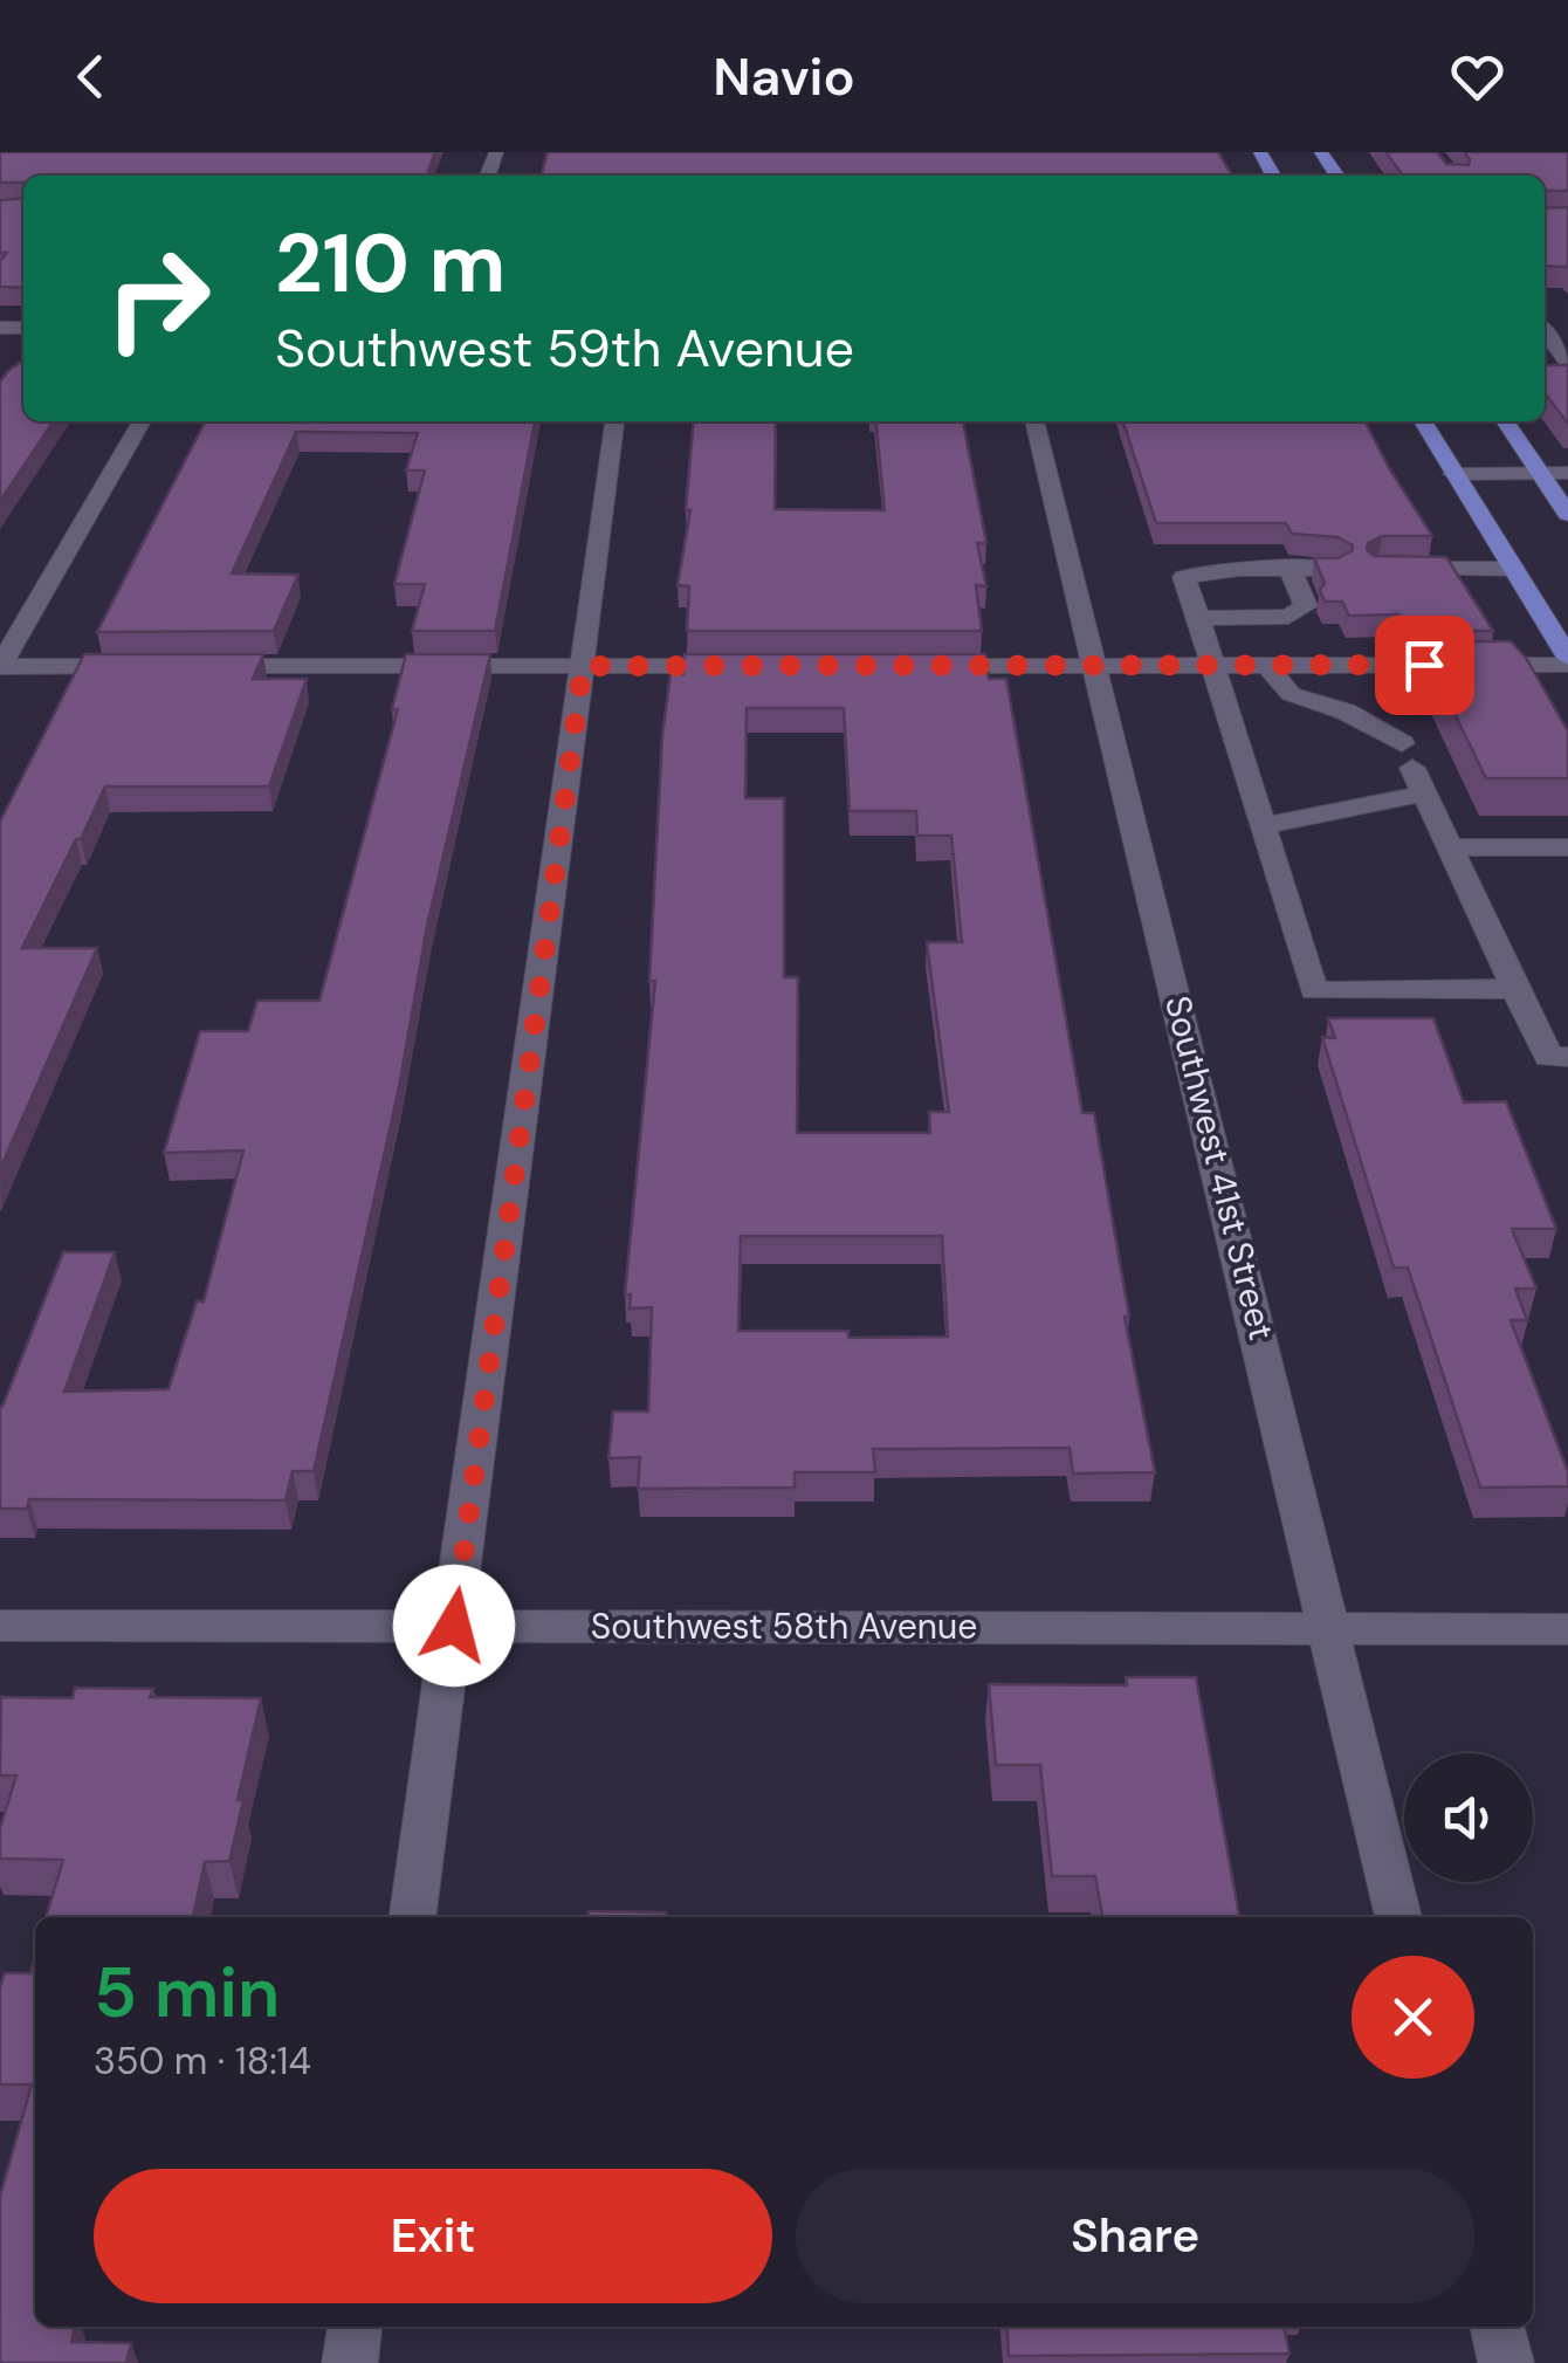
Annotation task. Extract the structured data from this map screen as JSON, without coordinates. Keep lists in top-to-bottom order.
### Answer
{
  "streets": {
    "street": ["Southwest 41st Street", "Southwest 58th Avenue"]
  },
  "crossings": [
    ["Southwest 41st Street", "Southwest 58th Avenue"]
  ],
  "page": {
    "header": "Navio",
    "turn": ["210 m", "Southwest 59th Avenue"],
    "heading": ["5 min", "350 m · 18:14"],
    "buttons": ["Exit", "Share"]
  }
}
